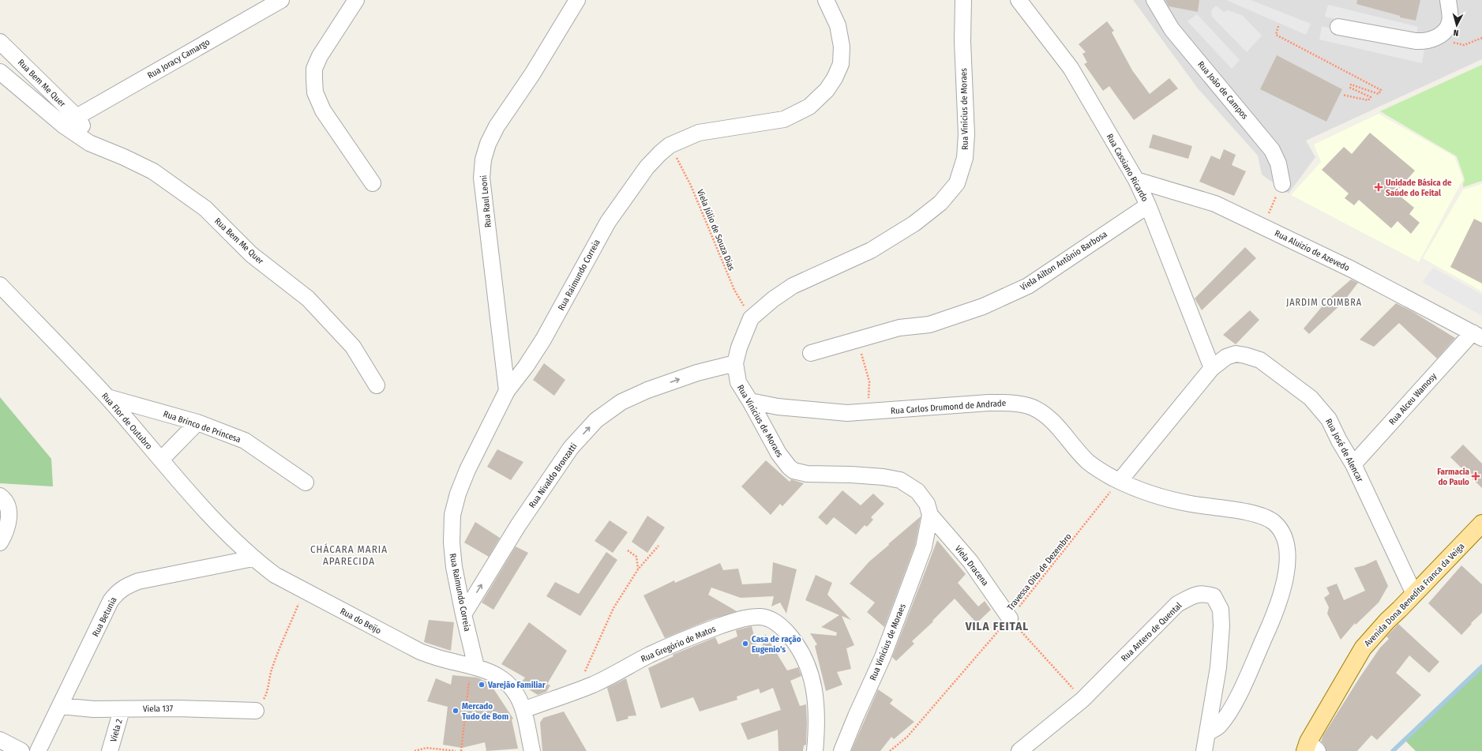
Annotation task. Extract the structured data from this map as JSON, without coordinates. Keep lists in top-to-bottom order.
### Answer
{
  "streets": {
    "main road": ["Avenida Dona Benedita Franca da Veiga"],
    "street": [
      "Rua Joracy Camargo",
      "Rua Bem Me Quer",
      "Rua João de Campos",
      "Rua Vinícius de Moraes",
      "Rua Cassiano Ricardo",
      "Rua Raul Leoni",
      "Rua Aluizio de Azevedo",
      "Viela Ailton Antônio Barbosa",
      "Rua Raimundo Correia",
      "Rua Alceu Wamosy",
      "Rua Carlos Drumond de Andrade",
      "Rua Flor de Outubro",
      "Rua Brinco de Princesa",
      "Rua José de Alencar",
      "Rua Nivaldo Bronzatti",
      "Viela Dracena",
      "Rua Betunia",
      "Rua do Beijo",
      "Rua Antero de Quental",
      "Rua Gregório de Matos",
      "Viela 137",
      "Viela 2"
    ],
    "path": ["Viela Júlio de Souza Dias", "Travessa Oito de Dezembro"]
  },
  "crossings": [
    ["Rua Joracy Camargo", "Rua Bem Me Quer"],
    ["Rua Vinícius de Moraes", "Viela Júlio de Souza Dias"],
    ["Rua Vinícius de Moraes", "Rua Carlos Drumond de Andrade"],
    ["Rua Vinícius de Moraes", "Rua Nivaldo Bronzatti"],
    ["Rua Vinícius de Moraes", "Viela Dracena"],
    ["Rua Cassiano Ricardo", "Rua Aluizio de Azevedo"],
    ["Rua Cassiano Ricardo", "Viela Ailton Antônio Barbosa"],
    ["Rua Cassiano Ricardo", "Rua José de Alencar"],
    ["Rua Raul Leoni", "Rua Raimundo Correia"],
    ["Viela Júlio de Souza Dias", "Rua Raimundo Correia"],
    ["Rua Aluizio de Azevedo", "Rua Alceu Wamosy"],
    ["Rua Raimundo Correia", "Rua Nivaldo Bronzatti"],
    ["Rua Raimundo Correia", "Rua do Beijo"],
    ["Rua Alceu Wamosy", "Rua José de Alencar"],
    ["Rua Carlos Drumond de Andrade", "Rua José de Alencar"],
    ["Rua Carlos Drumond de Andrade", "Travessa Oito de Dezembro"],
    ["Rua Carlos Drumond de Andrade", "Rua Antero de Quental"],
    ["Rua Flor de Outubro", "Rua Brinco de Princesa"],
    ["Rua Flor de Outubro", "Rua Betunia"],
    ["Rua Flor de Outubro", "Rua do Beijo"],
    ["Rua José de Alencar", "Travessa Oito de Dezembro"],
    ["Rua José de Alencar", "Avenida Dona Benedita Franca da Veiga"],
    ["Viela Dracena", "Travessa Oito de Dezembro"],
    ["Rua Betunia", "Rua do Beijo"],
    ["Rua Betunia", "Viela 137"],
    ["Rua do Beijo", "Rua Gregório de Matos"],
    ["Viela 137", "Viela 2"]
  ],
  "one_way": ["Rua Nivaldo Bronzatti"],
  "districts": ["JARDIM COIMBRA", "CHÁCARA MARIA APARECIDA", "VILA FEITAL"],
  "places": {
    "health": ["Unidade Básica de Saúde do Feital", "Farmacia do Paulo"],
    "other": ["Casa de ração Eugenio's", "Varejão Familiar", "Mercado Tudo de Bom"]
  },
  "north": "bottom"
}
